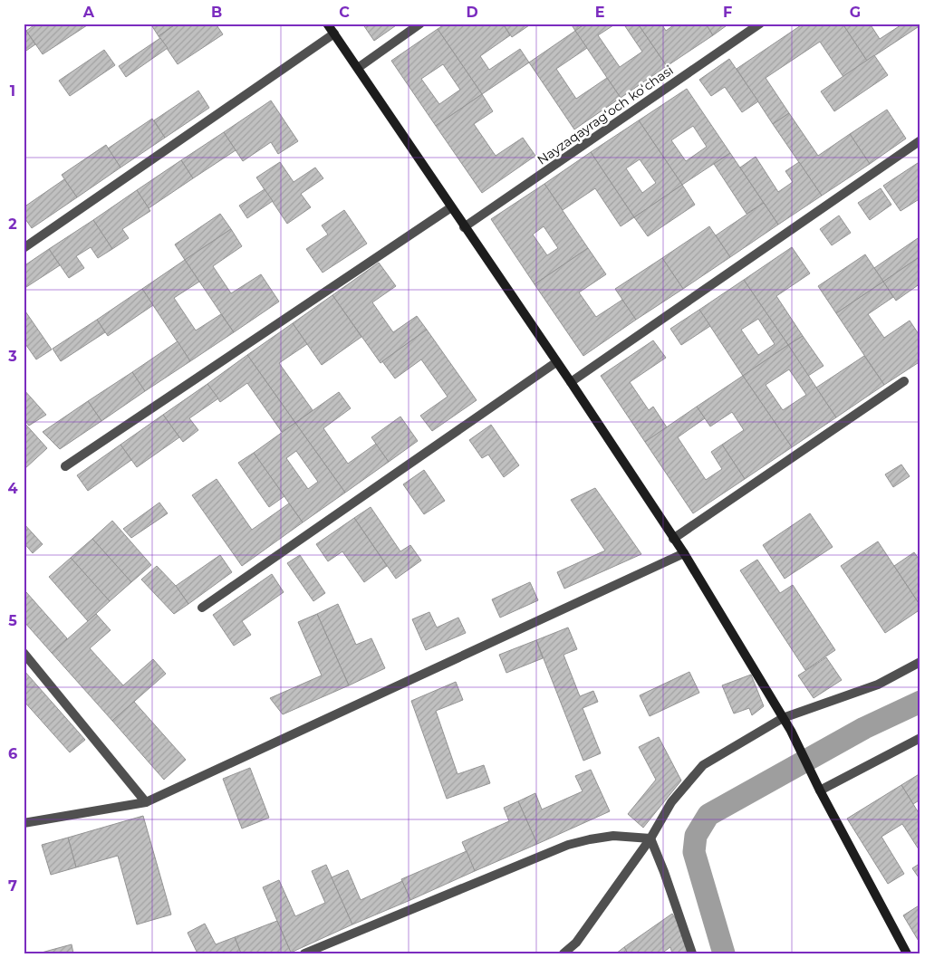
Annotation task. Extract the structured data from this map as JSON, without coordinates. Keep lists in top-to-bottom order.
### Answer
{
  "streets": {
    "street": ["Nayzaqayragʻoch koʻchasi"]
  },
  "grid": {
    "columns": [
      "A",
      "B",
      "C",
      "D",
      "E",
      "F",
      "G"
    ],
    "rows": [
      "1",
      "2",
      "3",
      "4",
      "5",
      "6",
      "7"
    ]
  }
}
